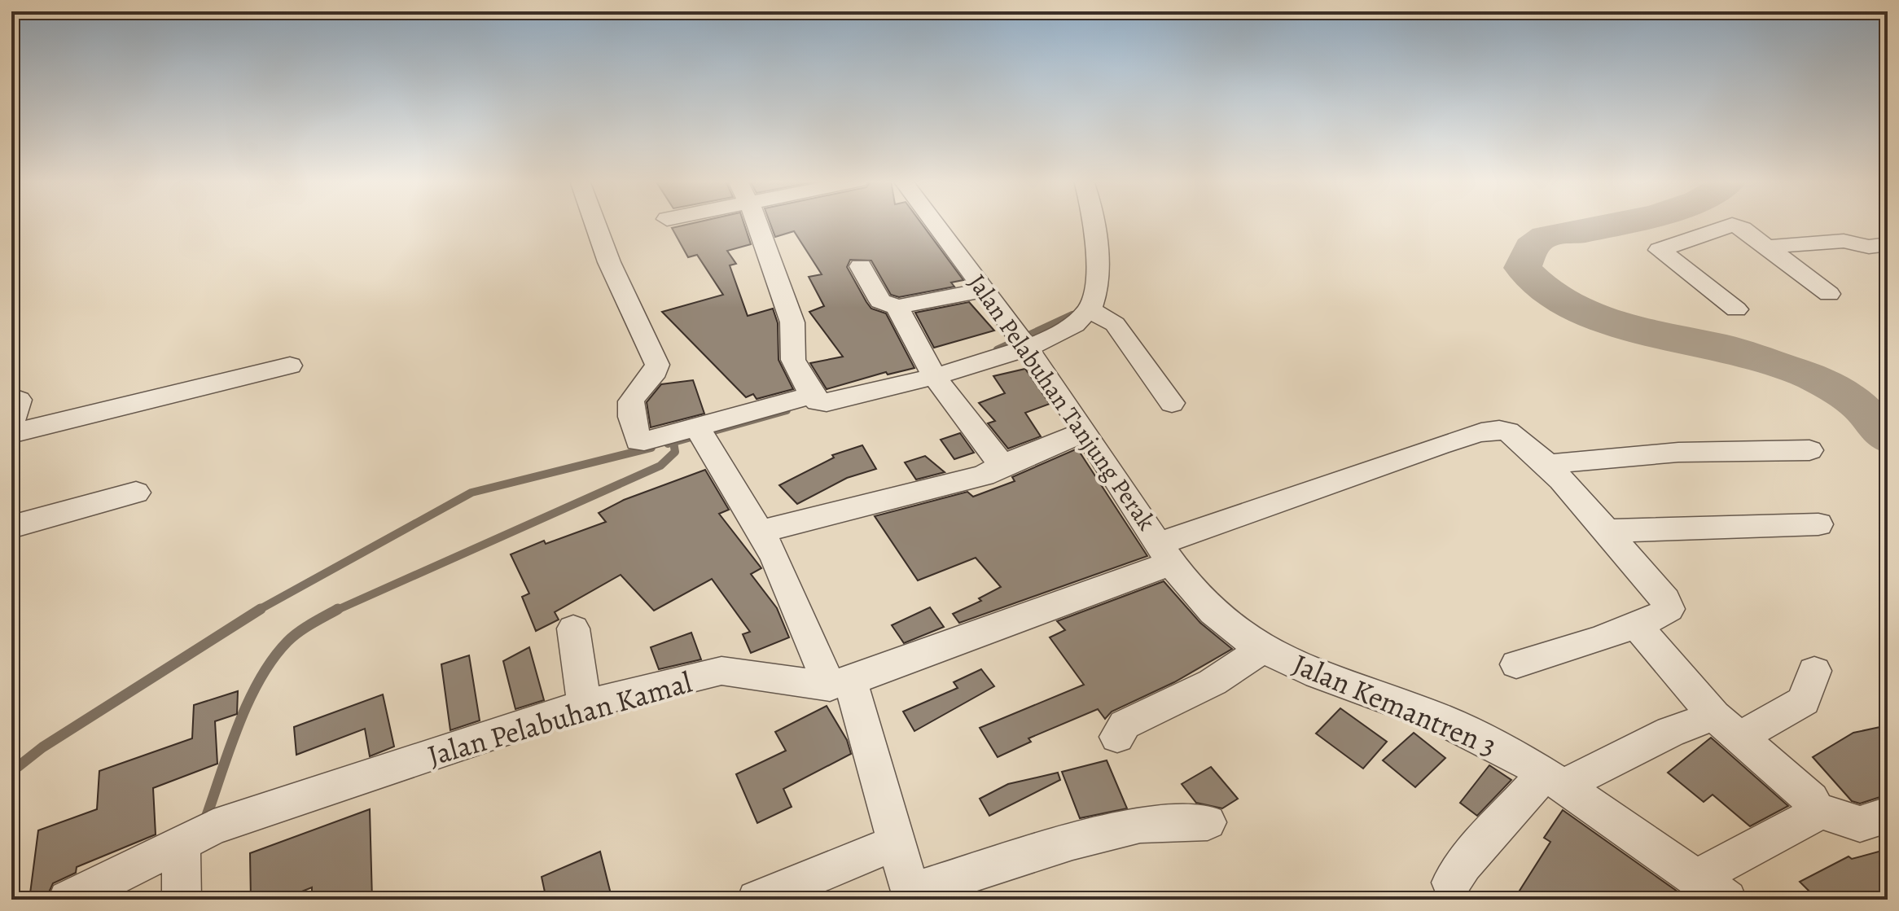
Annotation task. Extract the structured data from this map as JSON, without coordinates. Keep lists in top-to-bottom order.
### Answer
{
  "streets": {
    "street": ["Jalan Pelabuhan Tanjung Perak", "Jalan Kemantren 3", "Jalan Pelabuhan Kamal"]
  },
  "crossings": [
    ["Jalan Pelabuhan Tanjung Perak", "Jalan Kemantren 3"],
    ["Jalan Pelabuhan Tanjung Perak", "Jalan Pelabuhan Kamal"],
    ["Jalan Kemantren 3", "Jalan Pelabuhan Kamal"]
  ]
}
